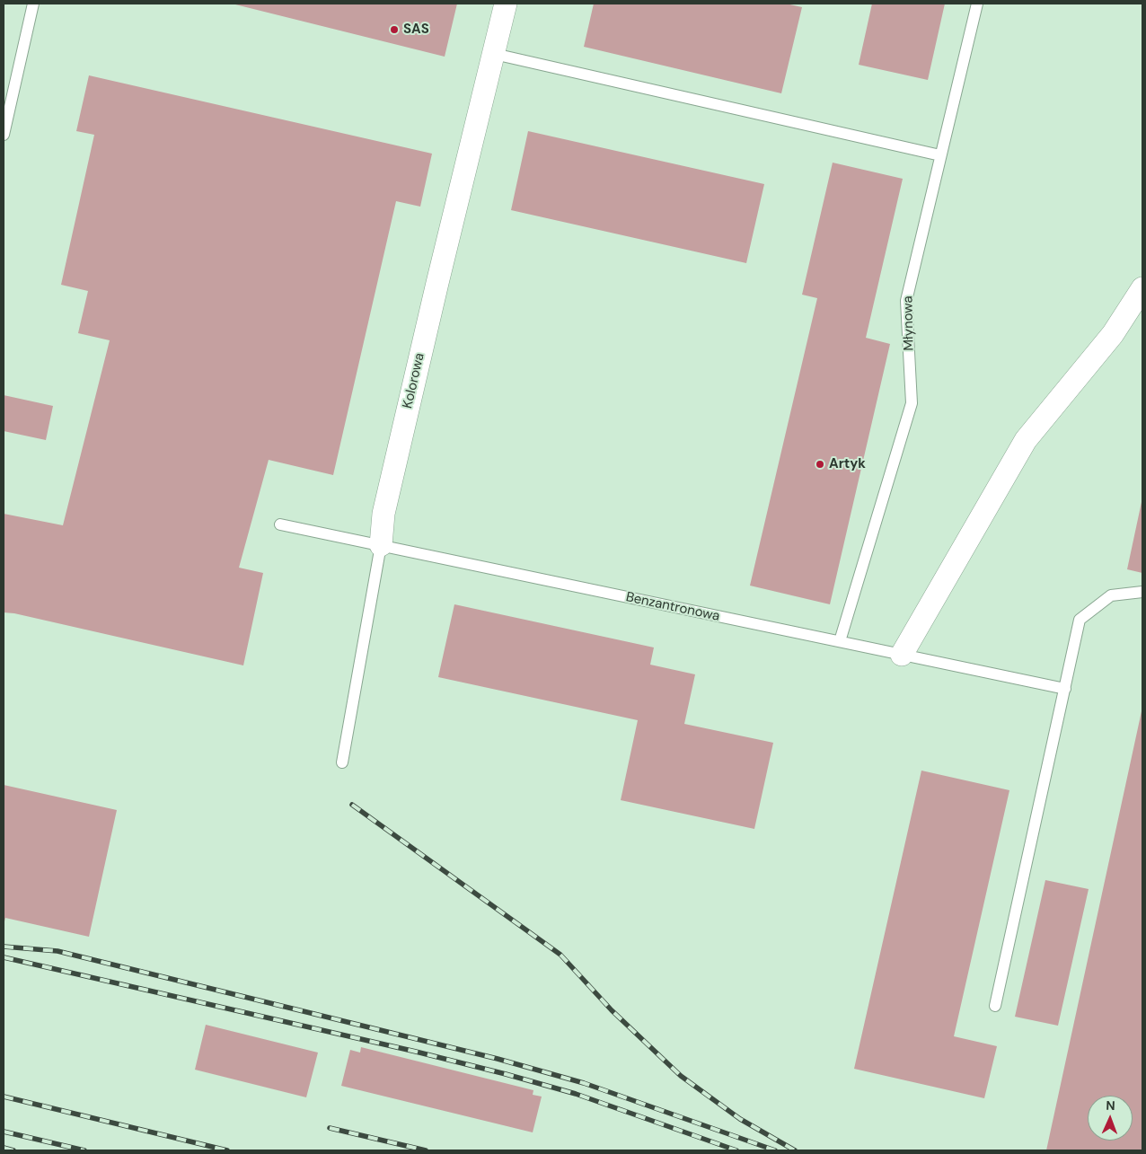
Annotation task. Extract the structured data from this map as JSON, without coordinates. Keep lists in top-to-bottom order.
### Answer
{
  "streets": {
    "street": ["Kolorowa"],
    "lane": ["Młynowa", "Benzantronowa"]
  },
  "crossings": [
    ["Młynowa", "Benzantronowa"],
    ["Kolorowa", "Benzantronowa"]
  ],
  "places": ["SAS", "Artyk"],
  "north": "top"
}
